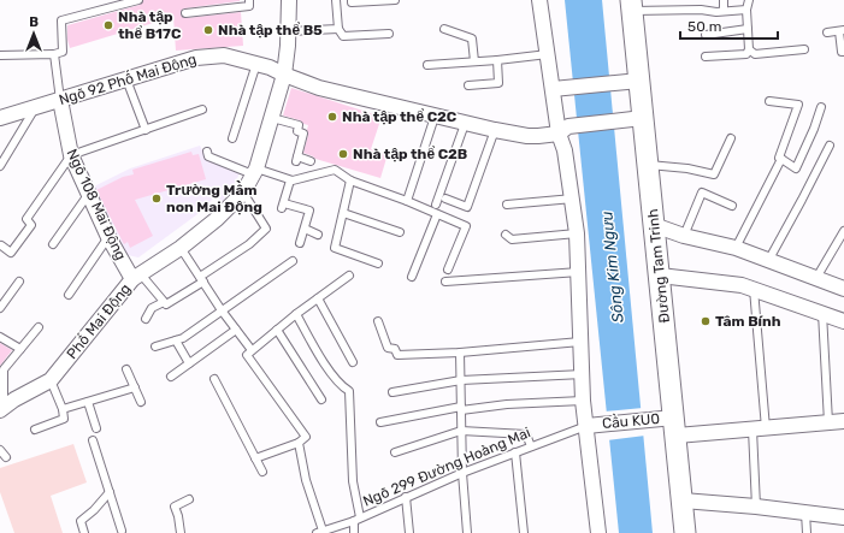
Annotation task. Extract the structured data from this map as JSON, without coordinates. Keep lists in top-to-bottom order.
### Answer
{
  "streets": {
    "main road": ["Đường Tam Trinh"],
    "street": [
      "Ngõ 92 Phố Mai Động",
      "Ngõ 108 Mai Động",
      "Phố Mai Động",
      "Cầu KU0"
    ],
    "lane": ["Ngõ 299 Đường Hoàng Mai"]
  },
  "crossings": [
    ["Ngõ 92 Phố Mai Động", "Ngõ 108 Mai Động"],
    ["Ngõ 92 Phố Mai Động", "Phố Mai Động"],
    ["Ngõ 108 Mai Động", "Phố Mai Động"],
    ["Đường Tam Trinh", "Cầu KU0"],
    ["Cầu KU0", "Ngõ 299 Đường Hoàng Mai"]
  ],
  "water": ["Sông Kim Ngưu"],
  "places": [
    "Nhà tập thể B17C",
    "Nhà tập thể B5",
    "Nhà tập thể C2C",
    "Nhà tập thể C2B",
    "Trường Mầm non Mai Động",
    "Tâm Bính"
  ],
  "scale_bar": "50 m",
  "north": "top"
}
